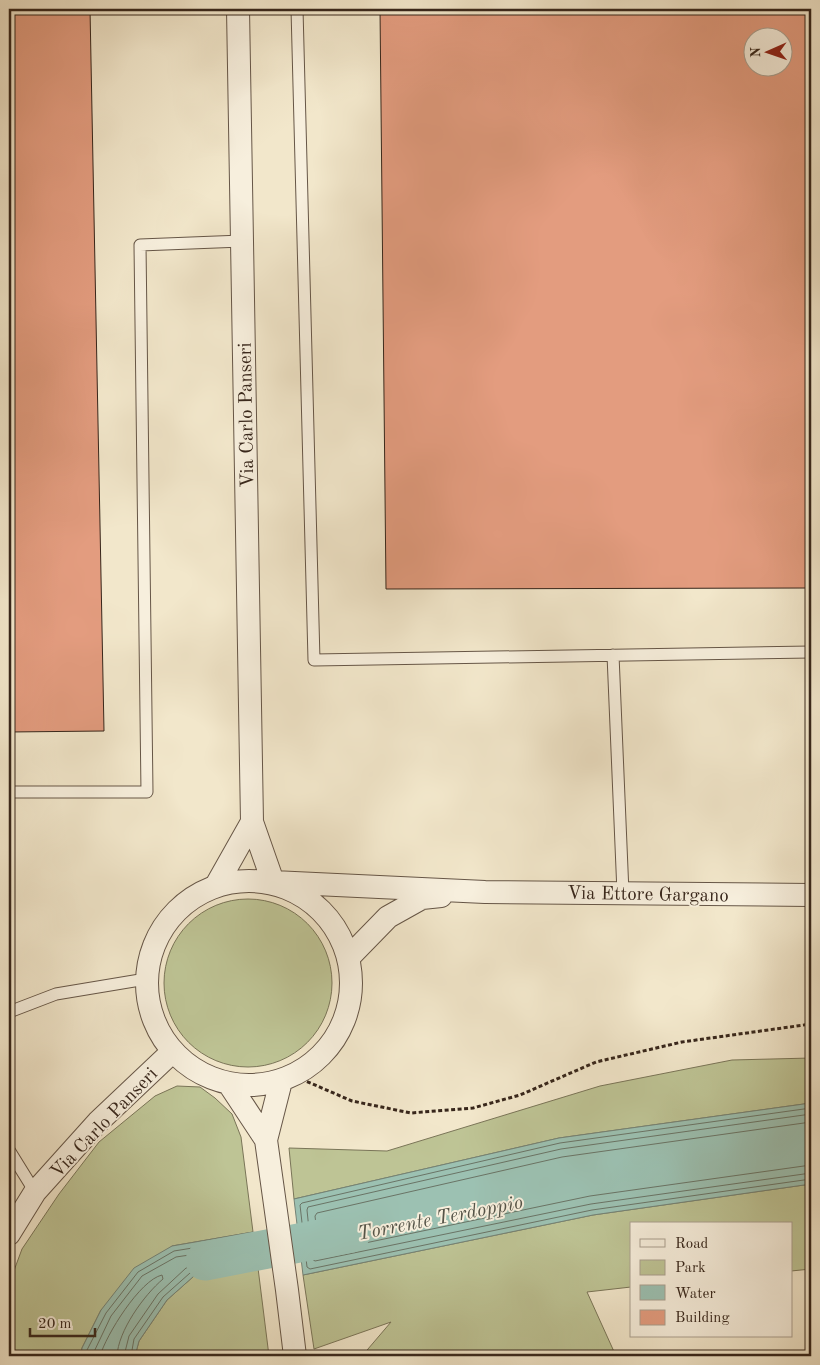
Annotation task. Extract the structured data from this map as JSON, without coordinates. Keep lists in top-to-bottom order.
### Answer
{
  "streets": {
    "street": ["Via Carlo Panseri", "Via Ettore Gargano"]
  },
  "crossings": [
    ["Via Carlo Panseri", "Via Ettore Gargano"]
  ],
  "water": ["Torrente Terdoppio"],
  "legend": [
    "Road",
    "Park",
    "Water",
    "Building"
  ],
  "scale_bar": "20 m",
  "north": "left"
}
